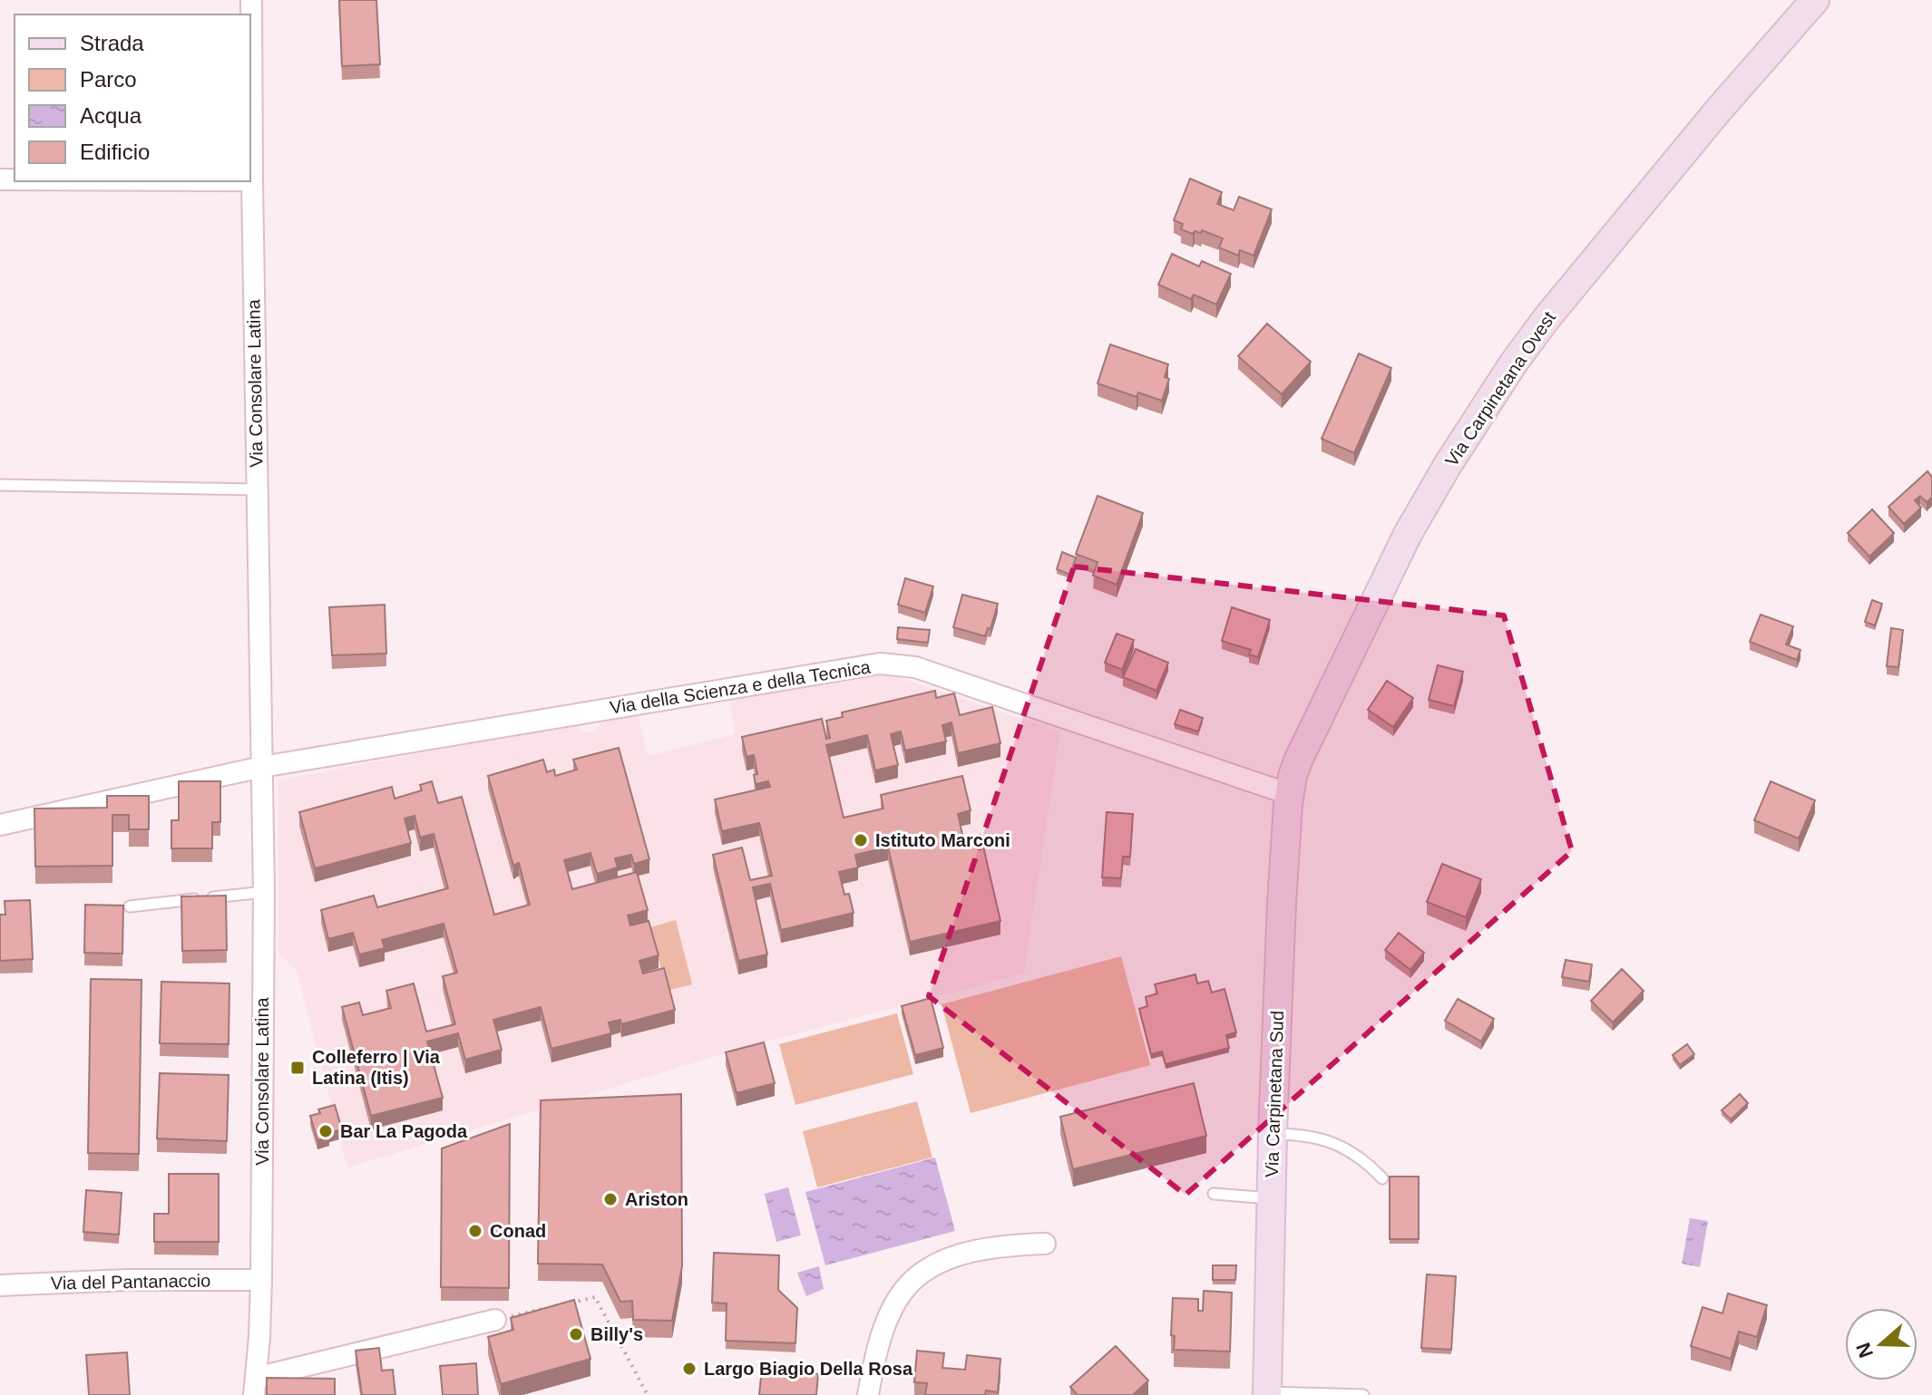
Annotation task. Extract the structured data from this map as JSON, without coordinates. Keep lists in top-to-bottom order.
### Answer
{
  "streets": {
    "main road": ["Via Carpinetana Ovest", "Via Carpinetana Sud"],
    "street": ["Via Consolare Latina", "Via della Scienza e della Tecnica", "Via del Pantanaccio"]
  },
  "crossings": [
    ["Via Consolare Latina", "Via della Scienza e della Tecnica"],
    ["Via Consolare Latina", "Via del Pantanaccio"],
    ["Via Carpinetana Ovest", "Via della Scienza e della Tecnica"],
    ["Via Carpinetana Ovest", "Via Carpinetana Sud"],
    ["Via della Scienza e della Tecnica", "Via Carpinetana Sud"]
  ],
  "places": {
    "other": [
      "Istituto Marconi",
      "Bar La Pagoda",
      "Ariston",
      "Conad",
      "Billy's",
      "Largo Biagio Della Rosa"
    ],
    "transit": ["Colleferro | Via Latina (Itis)"]
  },
  "legend": [
    "Strada",
    "Parco",
    "Acqua",
    "Edificio"
  ],
  "north": "left"
}
